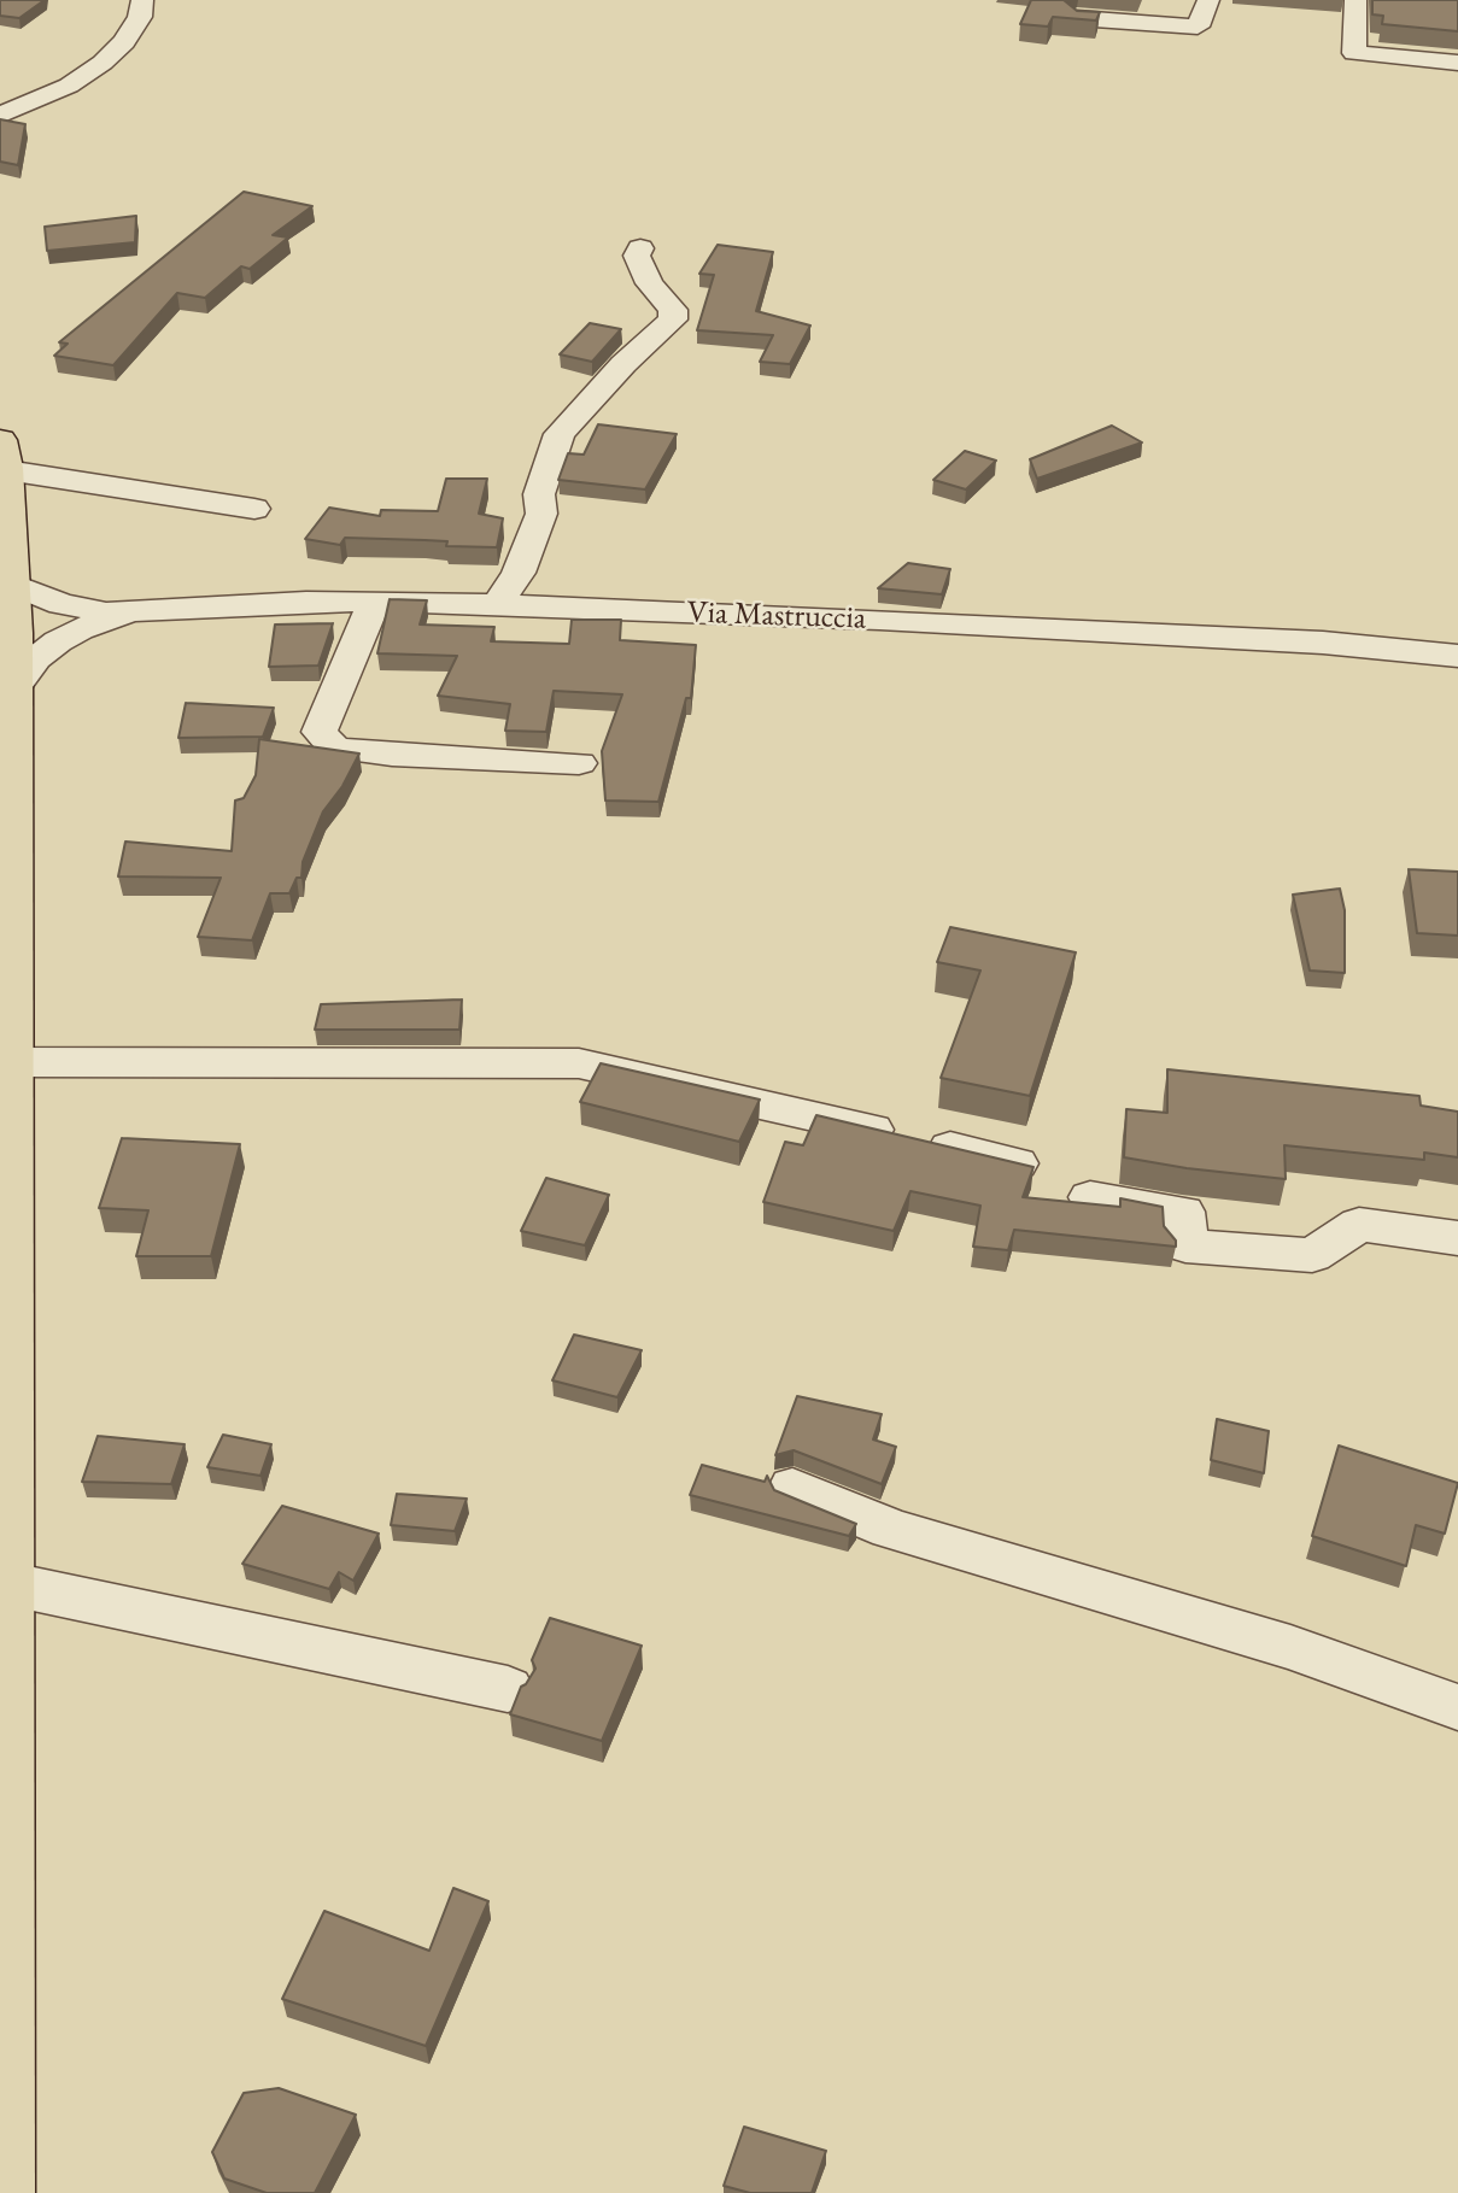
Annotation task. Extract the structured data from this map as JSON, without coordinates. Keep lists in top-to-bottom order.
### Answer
{
  "streets": {
    "street": ["Via Mastruccia"]
  }
}
